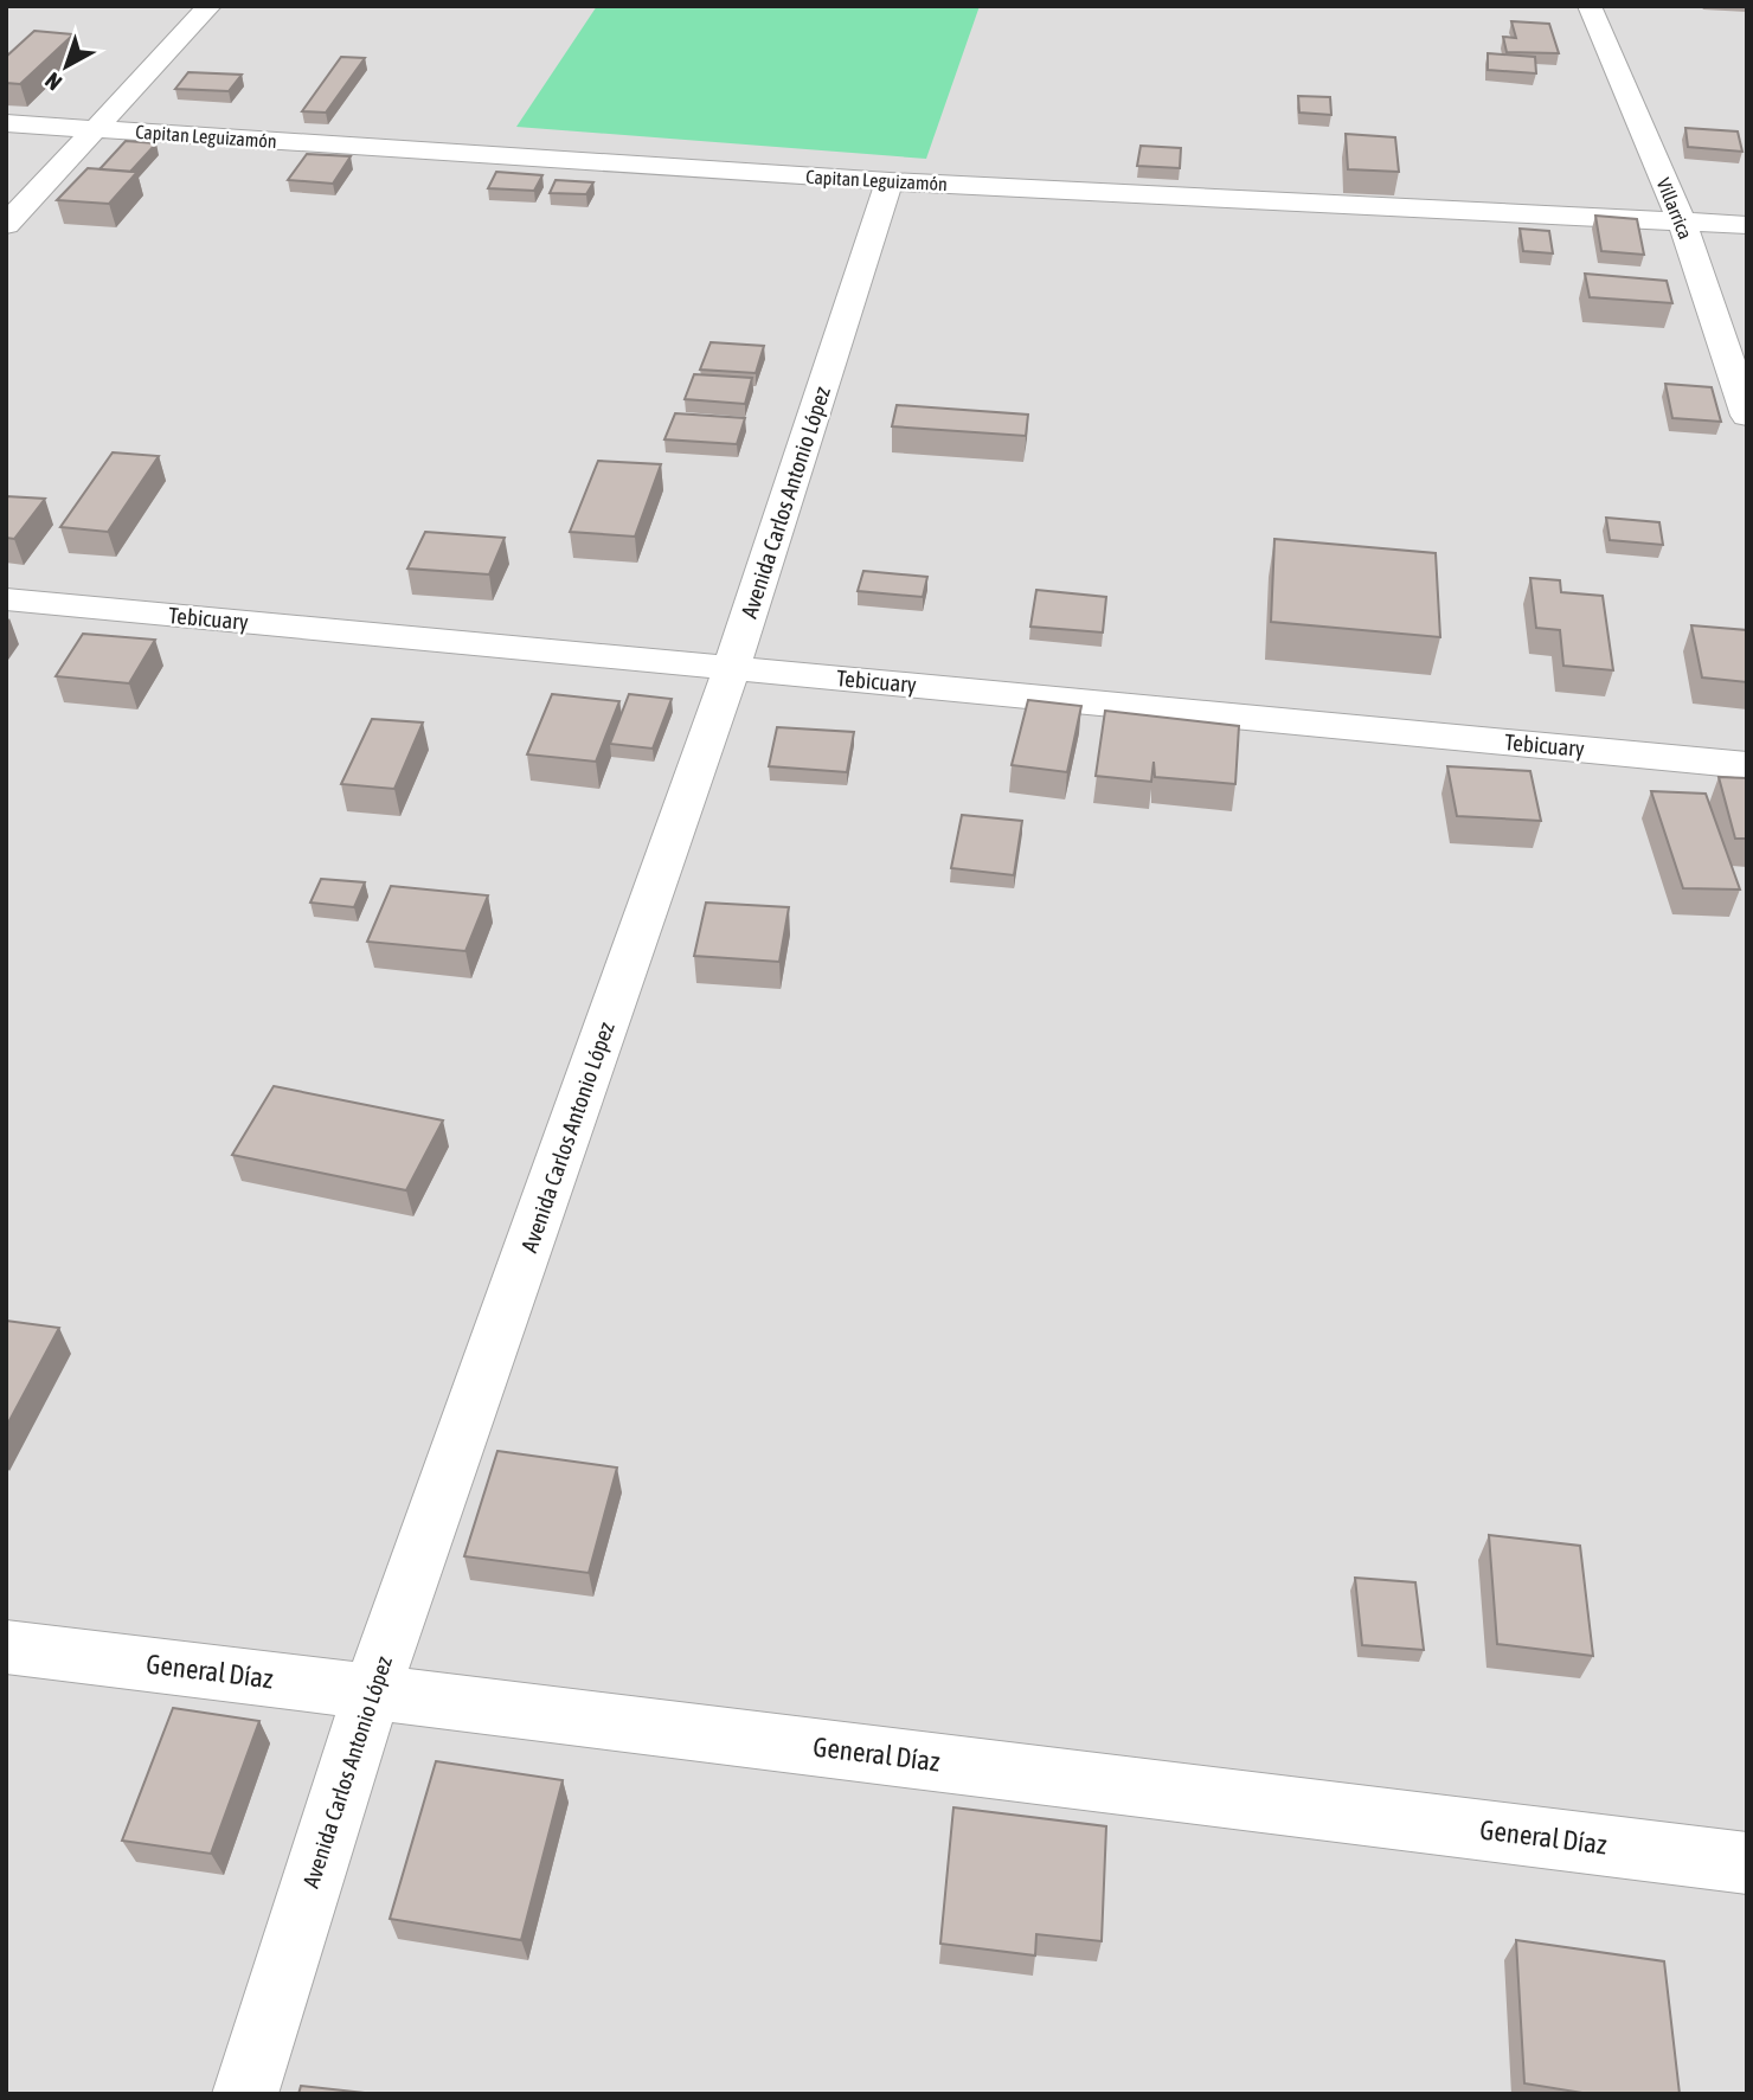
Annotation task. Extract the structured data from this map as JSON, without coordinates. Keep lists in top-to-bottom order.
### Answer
{
  "streets": {
    "street": [
      "Capitan Leguizamón",
      "Villarrica",
      "Avenida Carlos Antonio López",
      "Tebicuary",
      "General Díaz"
    ]
  },
  "crossings": [
    ["Capitan Leguizamón", "Villarrica"],
    ["Capitan Leguizamón", "Avenida Carlos Antonio López"],
    ["Avenida Carlos Antonio López", "Tebicuary"],
    ["Avenida Carlos Antonio López", "General Díaz"]
  ],
  "north": "bottom left"
}
